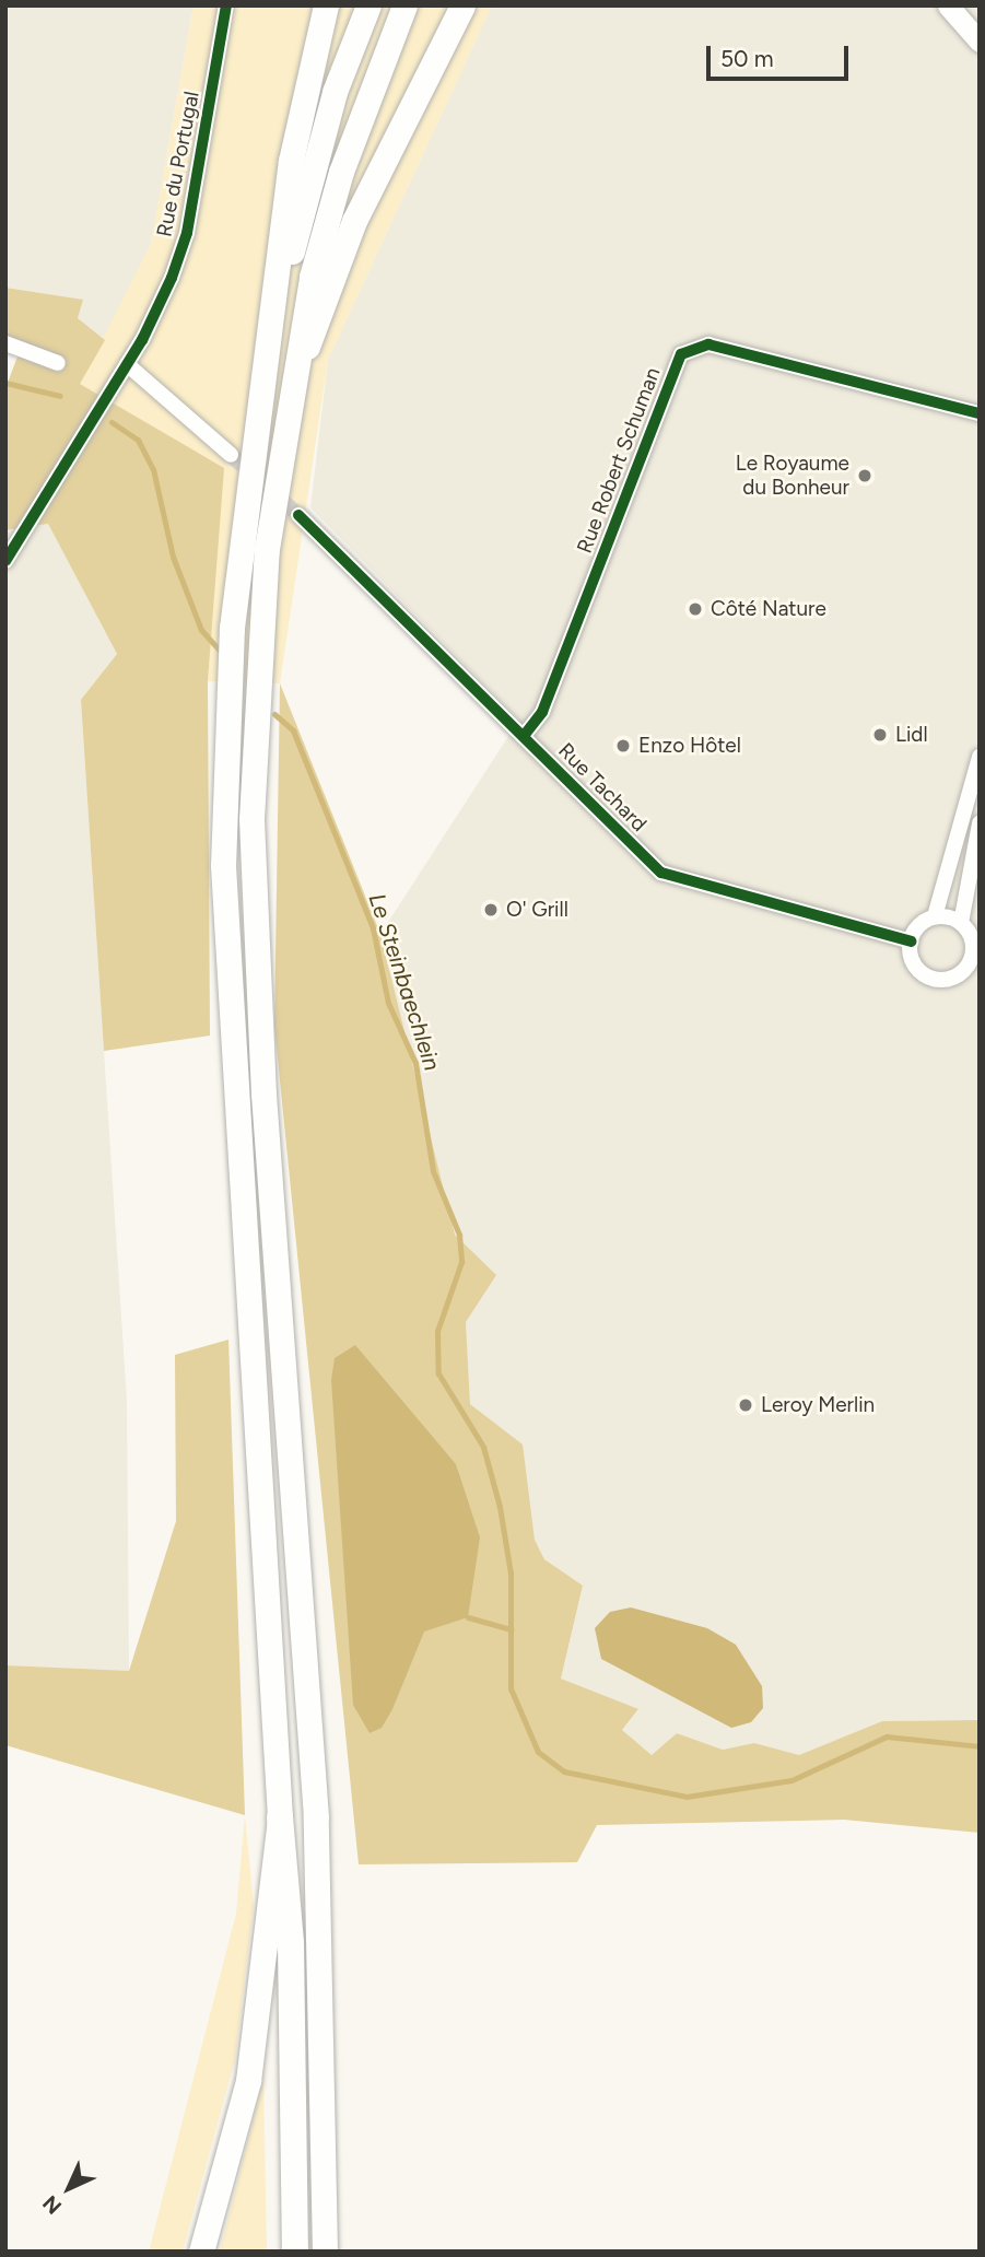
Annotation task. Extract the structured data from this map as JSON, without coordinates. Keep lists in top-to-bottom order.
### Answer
{
  "streets": {
    "street": ["Rue du Portugal", "Rue Robert Schuman", "Rue Tachard"]
  },
  "crossings": [
    ["Rue Robert Schuman", "Rue Tachard"]
  ],
  "water": ["Le Steinbaechlein"],
  "places": [
    "Le Royaume du Bonheur",
    "Côté Nature",
    "Lidl",
    "Enzo Hôtel",
    "O' Grill",
    "Leroy Merlin"
  ],
  "scale_bar": "50 m",
  "north": "bottom left"
}
